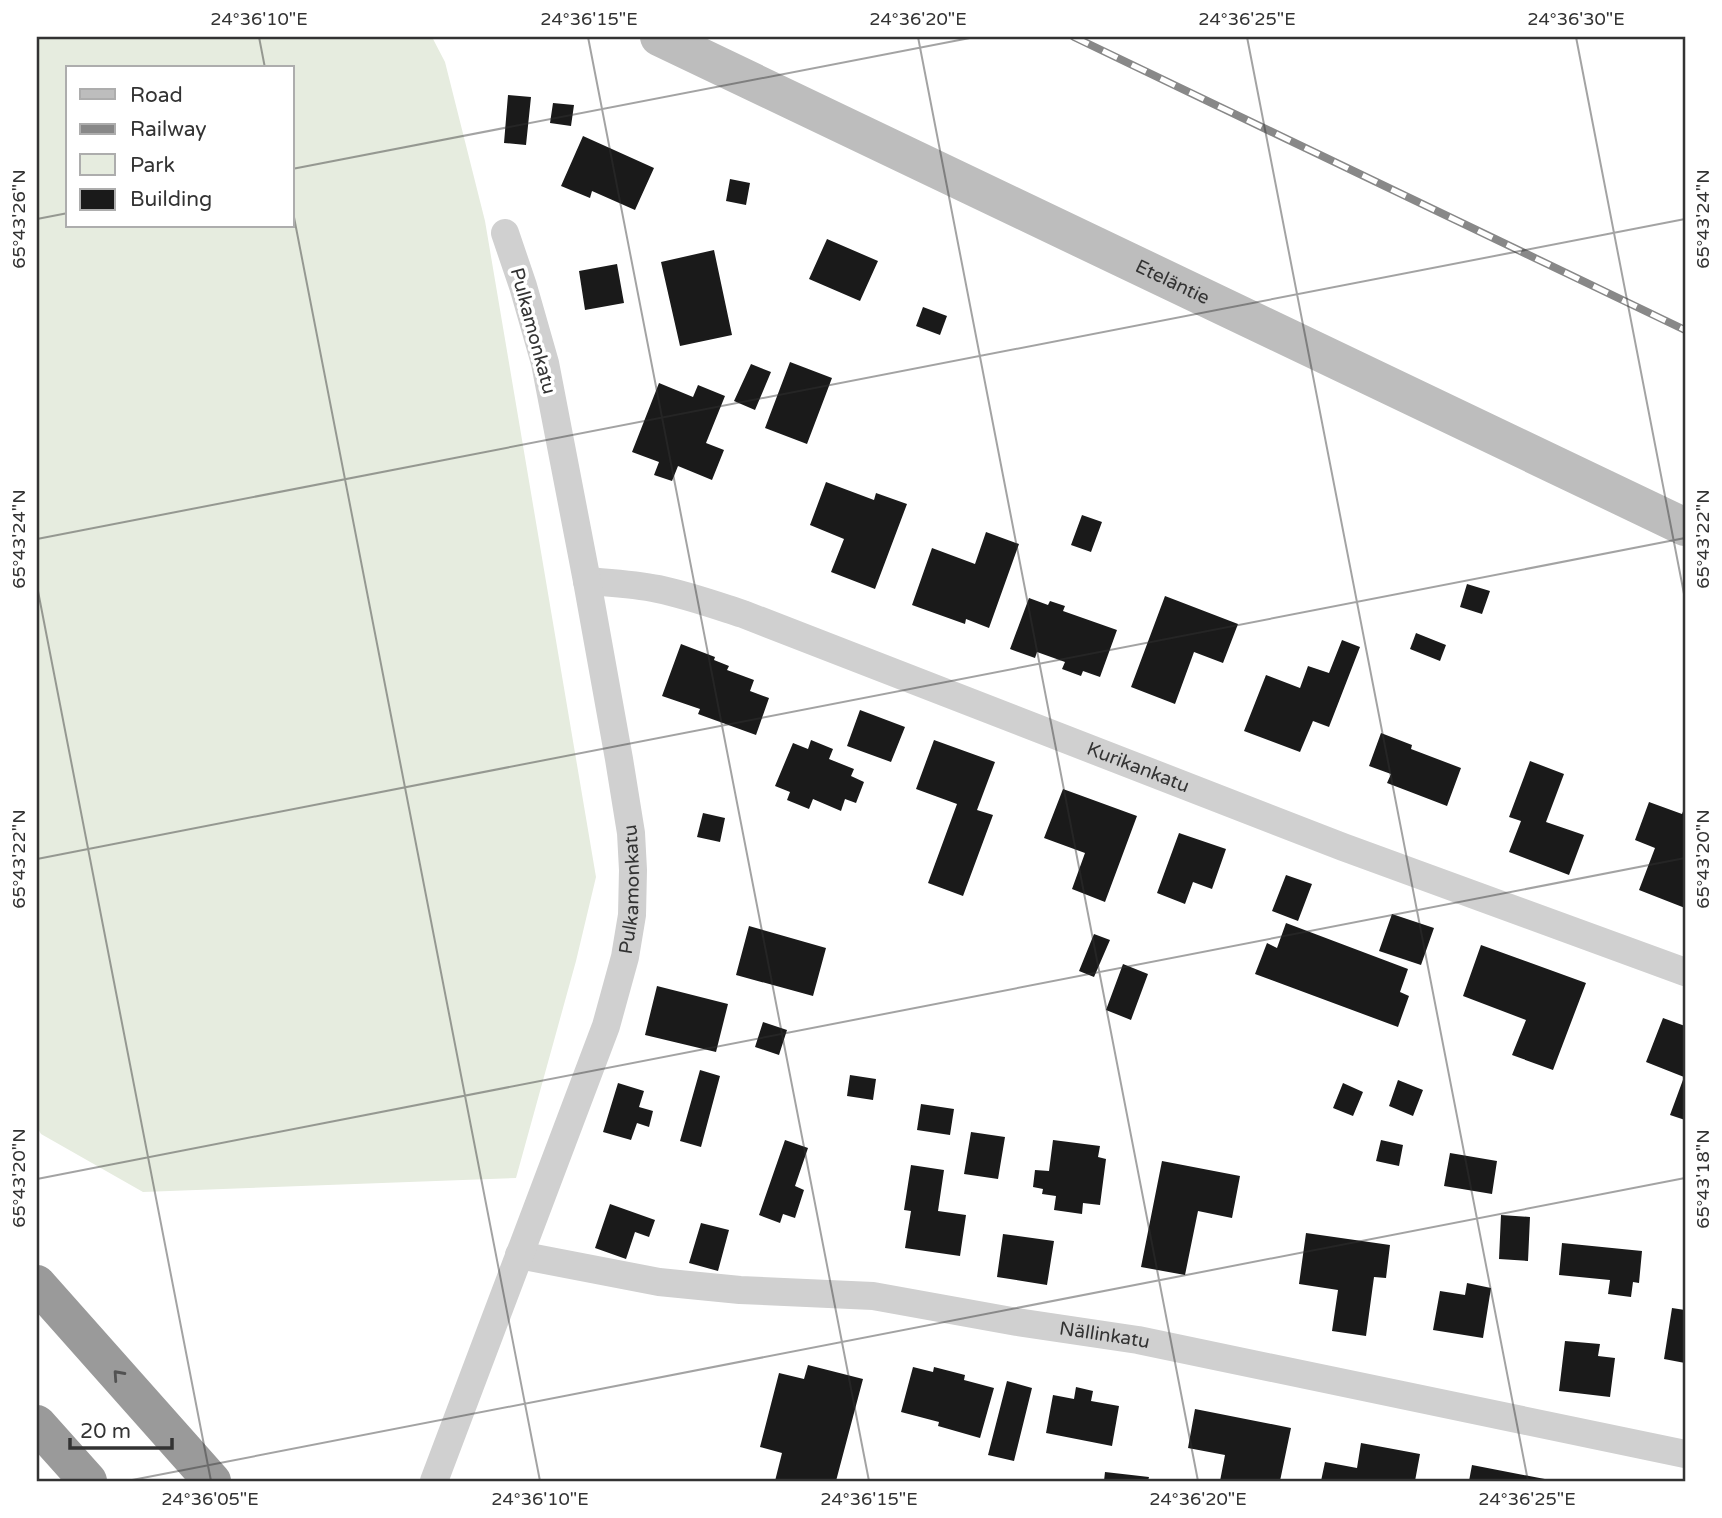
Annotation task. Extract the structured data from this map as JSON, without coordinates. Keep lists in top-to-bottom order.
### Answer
{
  "streets": {
    "main road": ["Eteläntie"],
    "street": ["Pulkamonkatu", "Kurikankatu", "Nällinkatu"]
  },
  "crossings": [
    ["Pulkamonkatu", "Kurikankatu"],
    ["Pulkamonkatu", "Nällinkatu"]
  ],
  "legend": [
    "Road",
    "Railway",
    "Park",
    "Building"
  ],
  "scale_bar": "20 m",
  "coordinates": [
    "24°36'10\"E",
    "24°36'15\"E",
    "24°36'20\"E",
    "24°36'25\"E",
    "24°36'30\"E",
    "65°43'26\"N",
    "65°43'24\"N",
    "65°43'22\"N",
    "65°43'20\"N",
    "65°43'18\"N",
    "24°36'05\"E"
  ]
}
